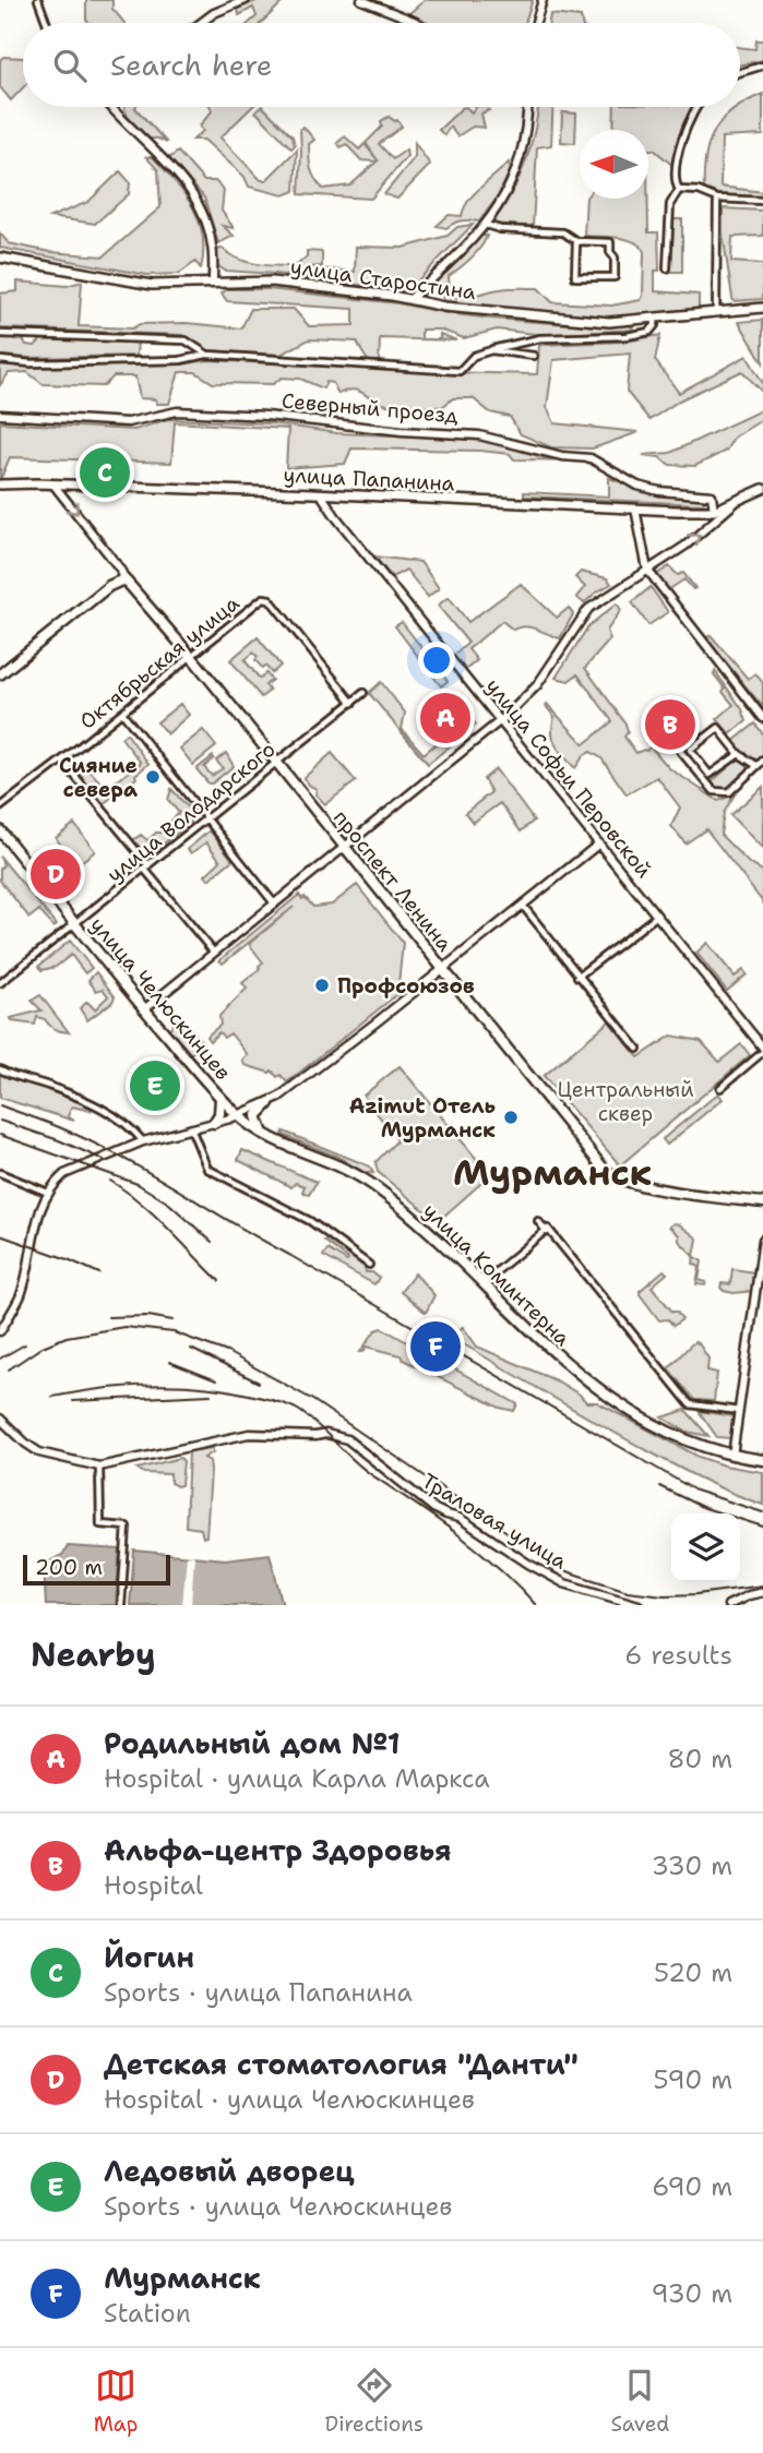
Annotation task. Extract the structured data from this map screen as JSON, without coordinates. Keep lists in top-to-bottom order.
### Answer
{
  "streets": {
    "main road": [
      "улица Старостина",
      "улица Папанина",
      "проспект Ленина",
      "улица Челюскинцев",
      "улица Коминтерна"
    ],
    "street": [
      "Северный проезд",
      "Октябрьская улица",
      "улица Софьи Перовской",
      "улица Володарского",
      "Траловая улица"
    ]
  },
  "crossings": [
    ["улица Старостина", "Северный проезд"],
    ["Северный проезд", "улица Папанина"],
    ["улица Папанина", "улица Софьи Перовской"],
    ["улица Папанина", "проспект Ленина"],
    ["Октябрьская улица", "улица Володарского"],
    ["Октябрьская улица", "проспект Ленина"],
    ["улица Володарского", "проспект Ленина"],
    ["улица Володарского", "улица Челюскинцев"],
    ["улица Челюскинцев", "улица Коминтерна"]
  ],
  "districts": ["Мурманск"],
  "parks": ["Центральный сквер"],
  "places": ["Сияние севера", "Профсоюзов", "Azimut Отель Мурманск"],
  "scale_bar": "200 m",
  "north": "left",
  "page": {
    "search": "Search here",
    "pins": [
      "C",
      "A",
      "B",
      "D",
      "E",
      "F"
    ],
    "scale": "200 m",
    "heading": ["Nearby", "6 results"],
    "list": [
      {
        "mark": "A",
        "name": "Родильный дом №1",
        "note": "Hospital · улица Карла Маркса",
        "value": "80 m"
      },
      {
        "mark": "B",
        "name": "Альфа-центр Здоровья",
        "note": "Hospital",
        "value": "330 m"
      },
      {
        "mark": "C",
        "name": "Йогин",
        "note": "Sports · улица Папанина",
        "value": "520 m"
      },
      {
        "mark": "D",
        "name": "Детская стоматология \"Данти\"",
        "note": "Hospital · улица Челюскинцев",
        "value": "590 m"
      },
      {
        "mark": "E",
        "name": "Ледовый дворец",
        "note": "Sports · улица Челюскинцев",
        "value": "690 m"
      },
      {
        "mark": "F",
        "name": "Мурманск",
        "note": "Station",
        "value": "930 m"
      }
    ],
    "nav": ["Map", "Directions", "Saved"]
  }
}
